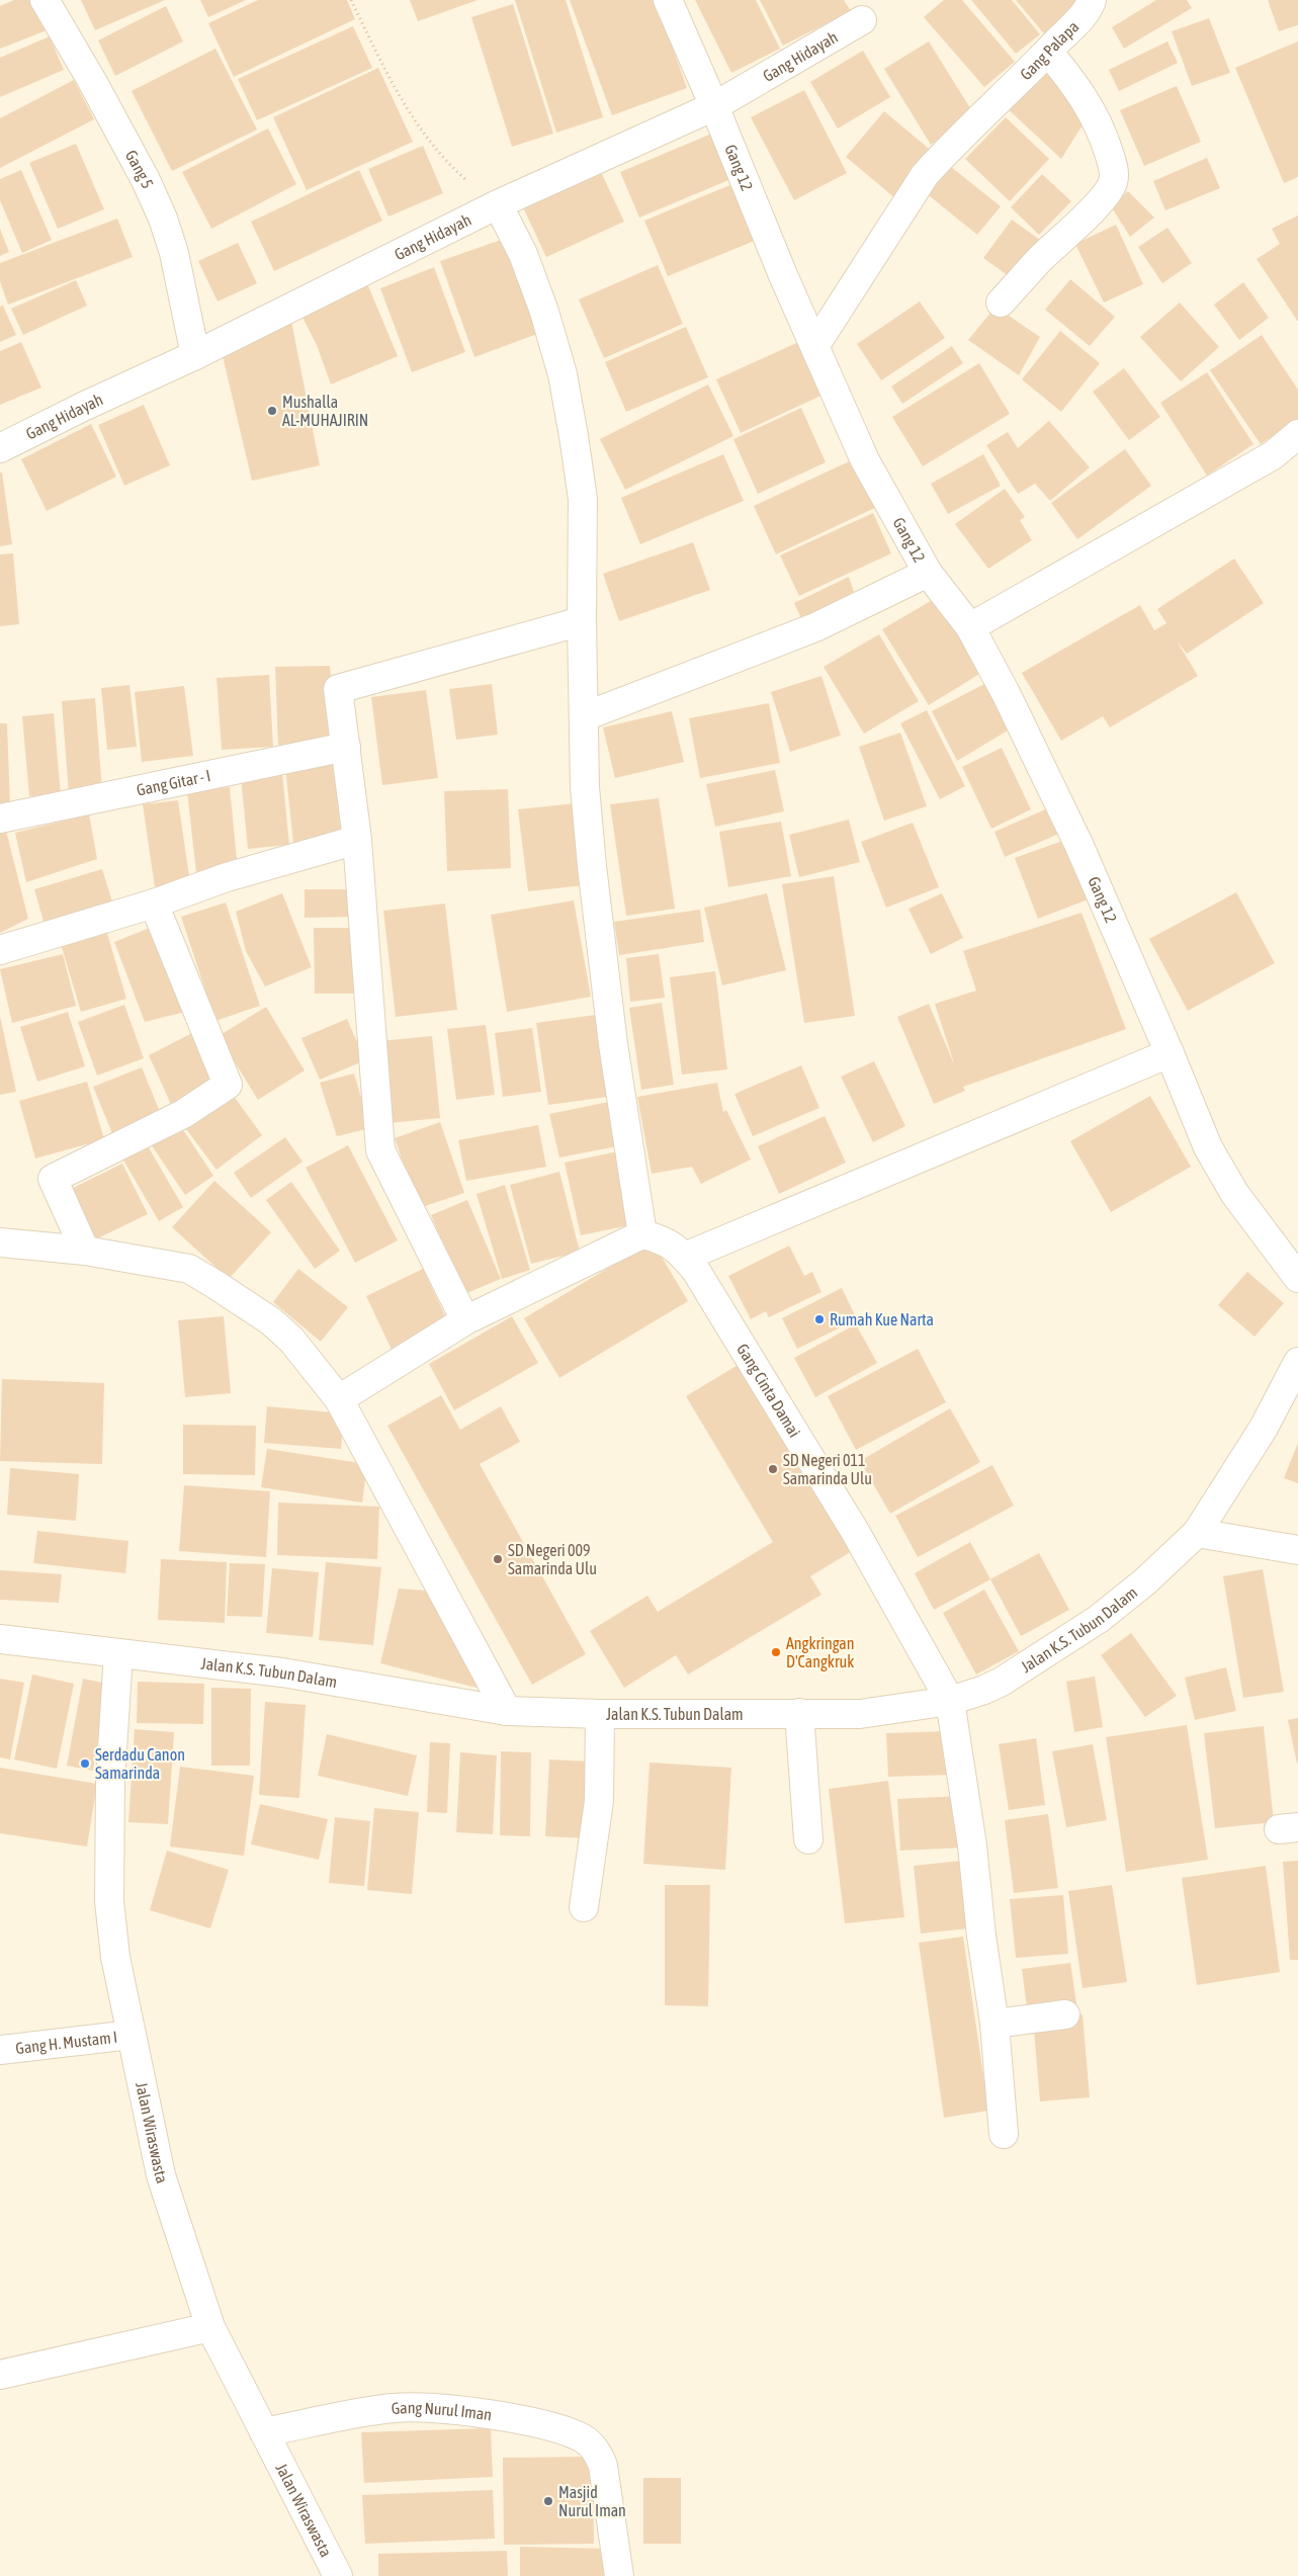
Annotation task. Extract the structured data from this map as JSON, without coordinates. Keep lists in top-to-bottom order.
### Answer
{
  "streets": {
    "street": [
      "Gang Palapa",
      "Gang Hidayah",
      "Gang 12",
      "Gang 5",
      "Gang Gitar - I",
      "Gang Cinta Damai",
      "Jalan K.S. Tubun Dalam",
      "Gang H. Mustam I",
      "Jalan Wiraswasta",
      "Gang Nurul Iman"
    ]
  },
  "crossings": [
    ["Gang Palapa", "Gang 12"],
    ["Gang Hidayah", "Gang 12"],
    ["Gang Hidayah", "Gang 5"],
    ["Gang Cinta Damai", "Jalan K.S. Tubun Dalam"],
    ["Jalan K.S. Tubun Dalam", "Jalan Wiraswasta"],
    ["Gang H. Mustam I", "Jalan Wiraswasta"],
    ["Jalan Wiraswasta", "Gang Nurul Iman"]
  ],
  "places": [
    "Mushalla AL-MUHAJIRIN",
    "Rumah Kue Narta",
    "SD Negeri 011 Samarinda Ulu",
    "SD Negeri 009 Samarinda Ulu",
    "Angkringan D'Cangkruk",
    "Serdadu Canon Samarinda",
    "Masjid Nurul Iman"
  ]
}
